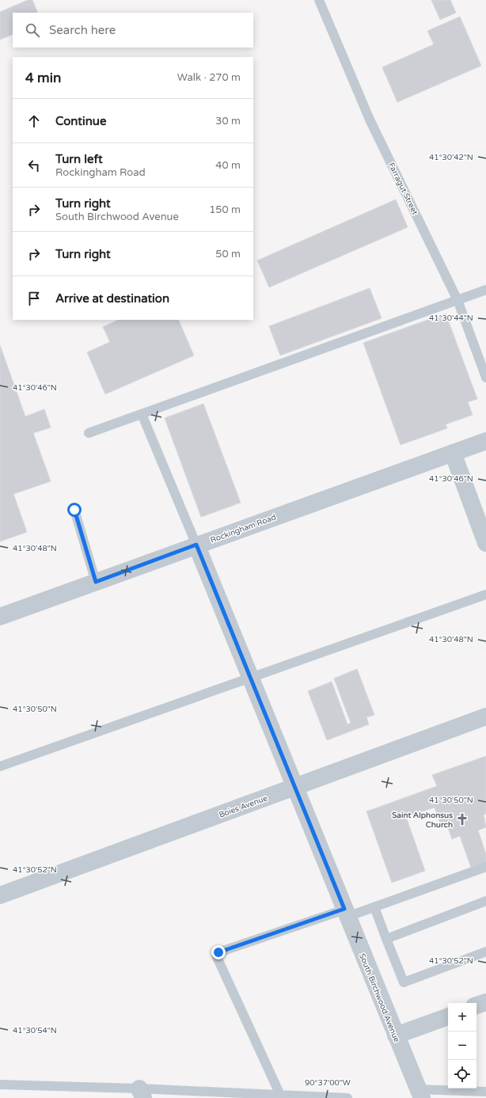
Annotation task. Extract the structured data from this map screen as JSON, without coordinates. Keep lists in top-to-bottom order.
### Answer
{
  "streets": {
    "street": ["Rockingham Road", "Boies Avenue", "South Birchwood Avenue"],
    "lane": ["Farragut Street"]
  },
  "crossings": [
    ["Rockingham Road", "South Birchwood Avenue"],
    ["Boies Avenue", "South Birchwood Avenue"]
  ],
  "places": {
    "church": ["Saint Alphonsus Church"]
  },
  "page": {
    "search": "Search here",
    "heading": ["4 min", "Walk · 270 m"],
    "list": [
      ["Continue", "30 m"],
      ["Turn left", "Rockingham Road", "40 m"],
      ["Turn right", "South Birchwood Avenue", "150 m"],
      ["Turn right", "50 m"],
      "Arrive at destination"
    ],
    "map_buttons": ["+", "−"]
  },
  "coordinates": [
    "41°30'42\"N",
    "41°30'44\"N",
    "41°30'46\"N",
    "41°30'48\"N",
    "41°30'50\"N",
    "41°30'52\"N",
    "41°30'54\"N",
    "90°37'00\"W"
  ]
}
